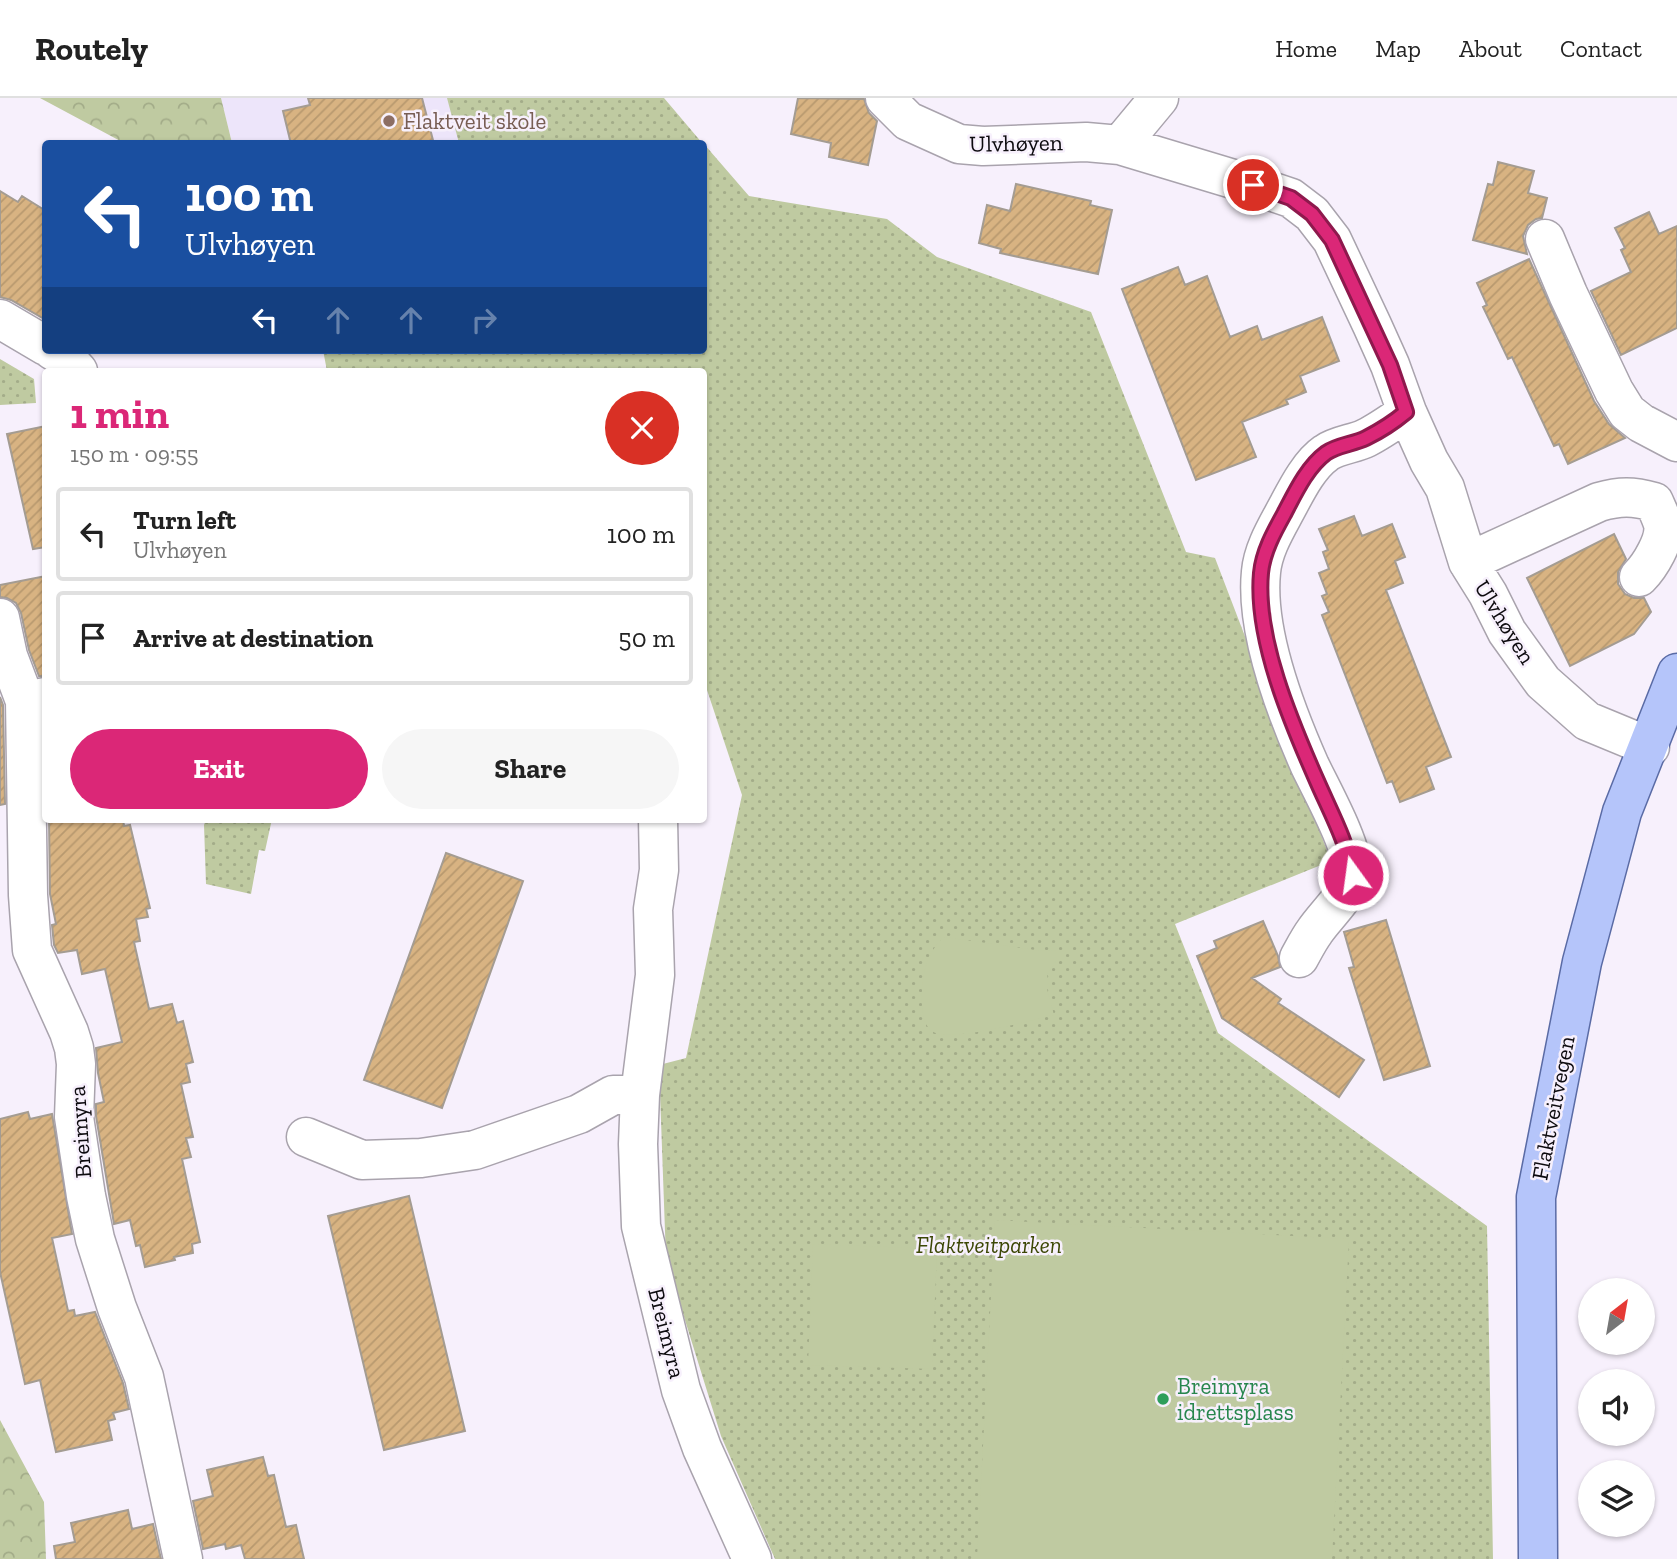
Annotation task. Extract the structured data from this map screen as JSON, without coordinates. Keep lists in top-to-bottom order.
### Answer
{
  "streets": {
    "main road": ["Flaktveitvegen"],
    "street": ["Ulvhøyen", "Breimyra"]
  },
  "crossings": [
    ["Ulvhøyen", "Flaktveitvegen"]
  ],
  "parks": ["Flaktveitparken"],
  "places": ["Flaktveit skole", "Breimyra idrettsplass"],
  "north": "top right",
  "page": {
    "header": "Routely",
    "nav": [
      "Home",
      "Map",
      "About",
      "Contact"
    ],
    "turn": ["100 m", "Ulvhøyen"],
    "heading": ["1 min", "150 m · 09:55"],
    "list": [
      {
        "name": "Turn left",
        "note": "Ulvhøyen",
        "value": "100 m"
      },
      {
        "name": "Arrive at destination",
        "value": "50 m"
      }
    ],
    "buttons": ["Exit", "Share"]
  }
}
